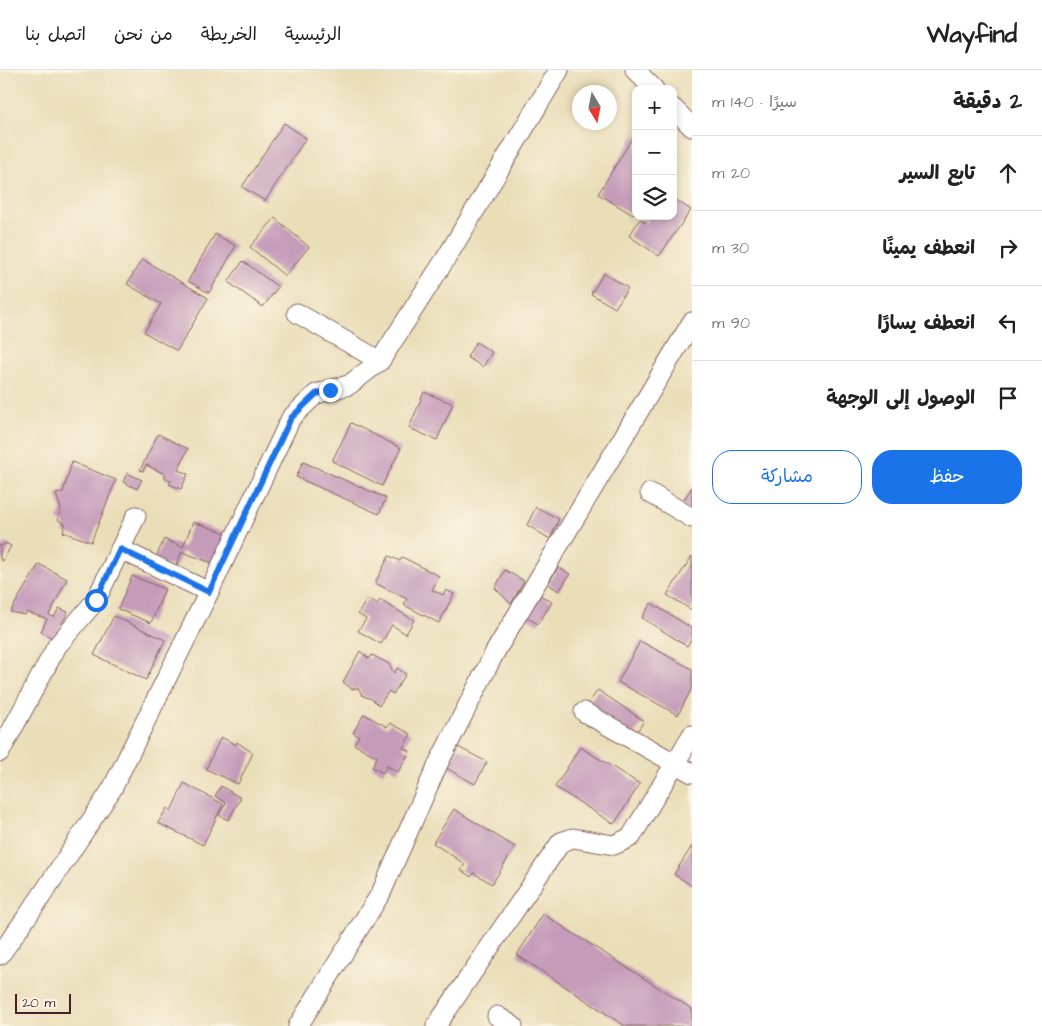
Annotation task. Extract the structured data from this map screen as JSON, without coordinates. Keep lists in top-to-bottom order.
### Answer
{
  "scale_bar": "20 m",
  "north": "bottom",
  "page": {
    "header": "Wayfind",
    "nav": [
      "الرئيسية",
      "الخريطة",
      "من نحن",
      "اتصل بنا"
    ],
    "heading": ["2 دقيقة", "سيرًا · 140 m"],
    "map_buttons": ["+", "−"],
    "list": [
      ["تابع السير", "20 m"],
      ["انعطف يمينًا", "30 m"],
      ["انعطف يسارًا", "90 m"],
      "الوصول إلى الوجهة"
    ],
    "buttons": ["حفظ", "مشاركة"],
    "scale": "20 m"
  }
}
